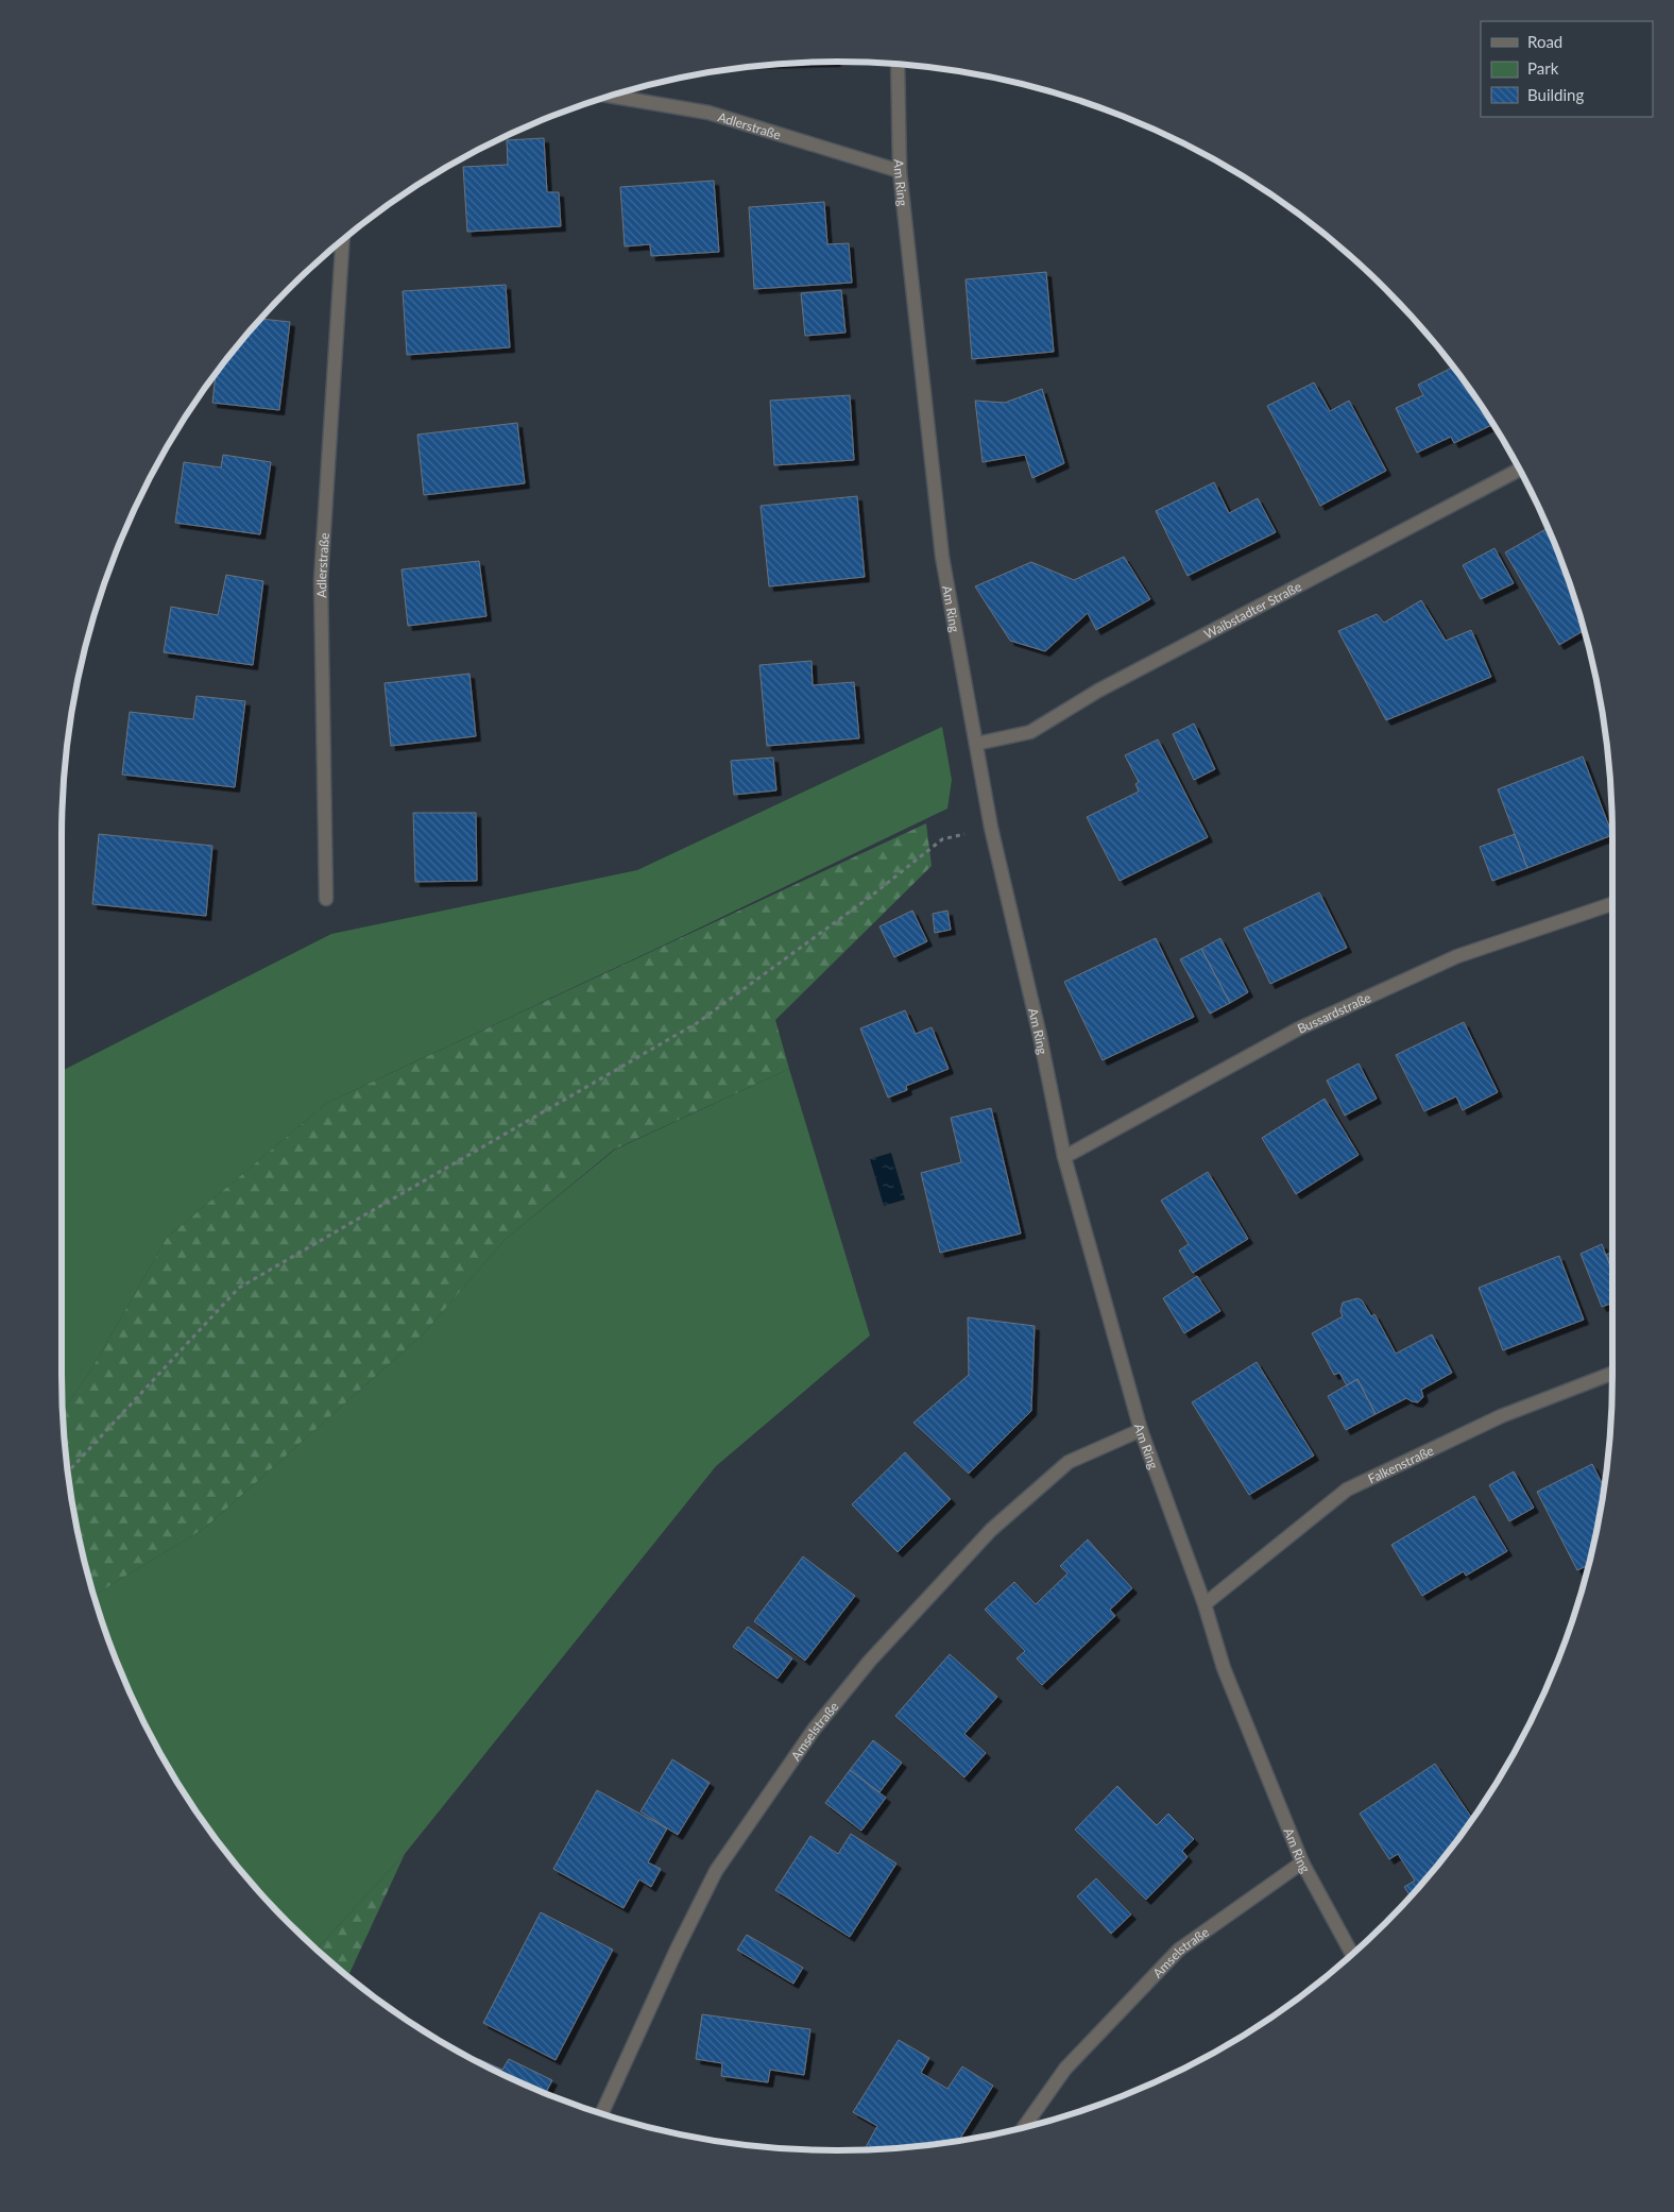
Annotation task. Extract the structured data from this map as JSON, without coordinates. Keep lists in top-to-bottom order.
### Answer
{
  "streets": {
    "street": [
      "Adlerstraße",
      "Am Ring",
      "Waibstadter Straße",
      "Bussardstraße",
      "Falkenstraße",
      "Amselstraße"
    ]
  },
  "crossings": [
    ["Adlerstraße", "Am Ring"],
    ["Am Ring", "Waibstadter Straße"],
    ["Am Ring", "Bussardstraße"],
    ["Am Ring", "Falkenstraße"],
    ["Am Ring", "Amselstraße"]
  ],
  "legend": ["Road", "Park", "Building"]
}
